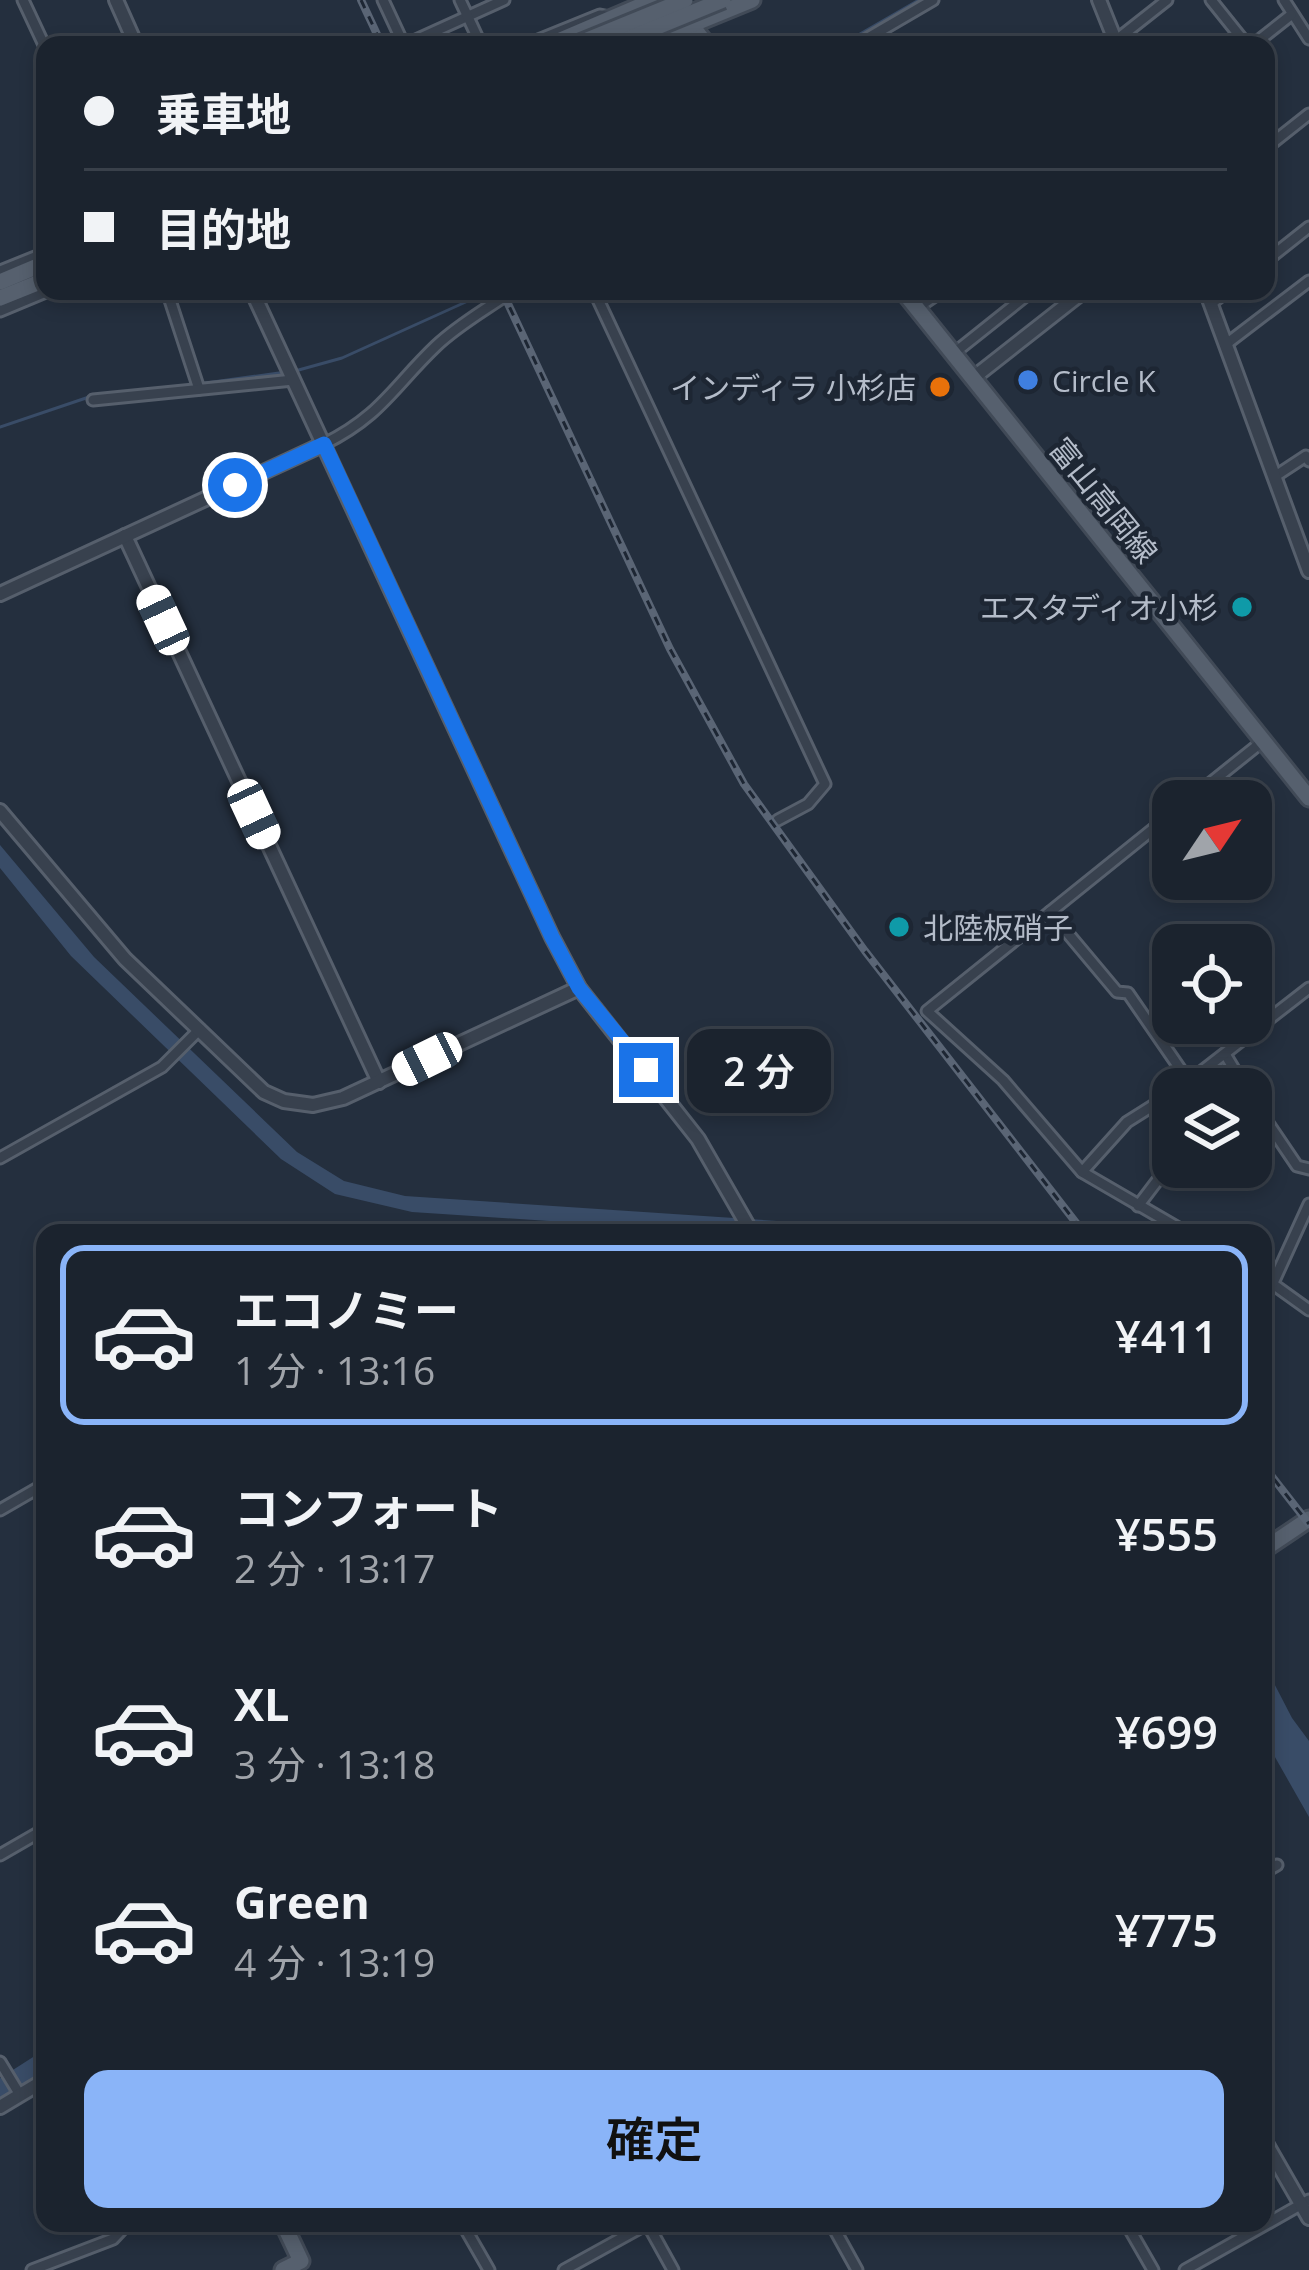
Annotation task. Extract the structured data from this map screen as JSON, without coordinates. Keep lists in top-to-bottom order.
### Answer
{
  "streets": {
    "main road": ["富山高岡線"]
  },
  "places": [
    "Circle K",
    "インディラ 小杉店",
    "エスタディオ小杉",
    "北陸板硝子"
  ],
  "north": "top right",
  "page": {
    "banner": ["乗車地", "目的地"],
    "bubble": "2 分",
    "list": [
      {
        "name": "エコノミー",
        "note": "1 分 · 13:16",
        "value": "¥411"
      },
      {
        "name": "コンフォート",
        "note": "2 分 · 13:17",
        "value": "¥555"
      },
      {
        "name": "XL",
        "note": "3 分 · 13:18",
        "value": "¥699"
      },
      {
        "name": "Green",
        "note": "4 分 · 13:19",
        "value": "¥775"
      }
    ],
    "buttons": "確定"
  }
}
